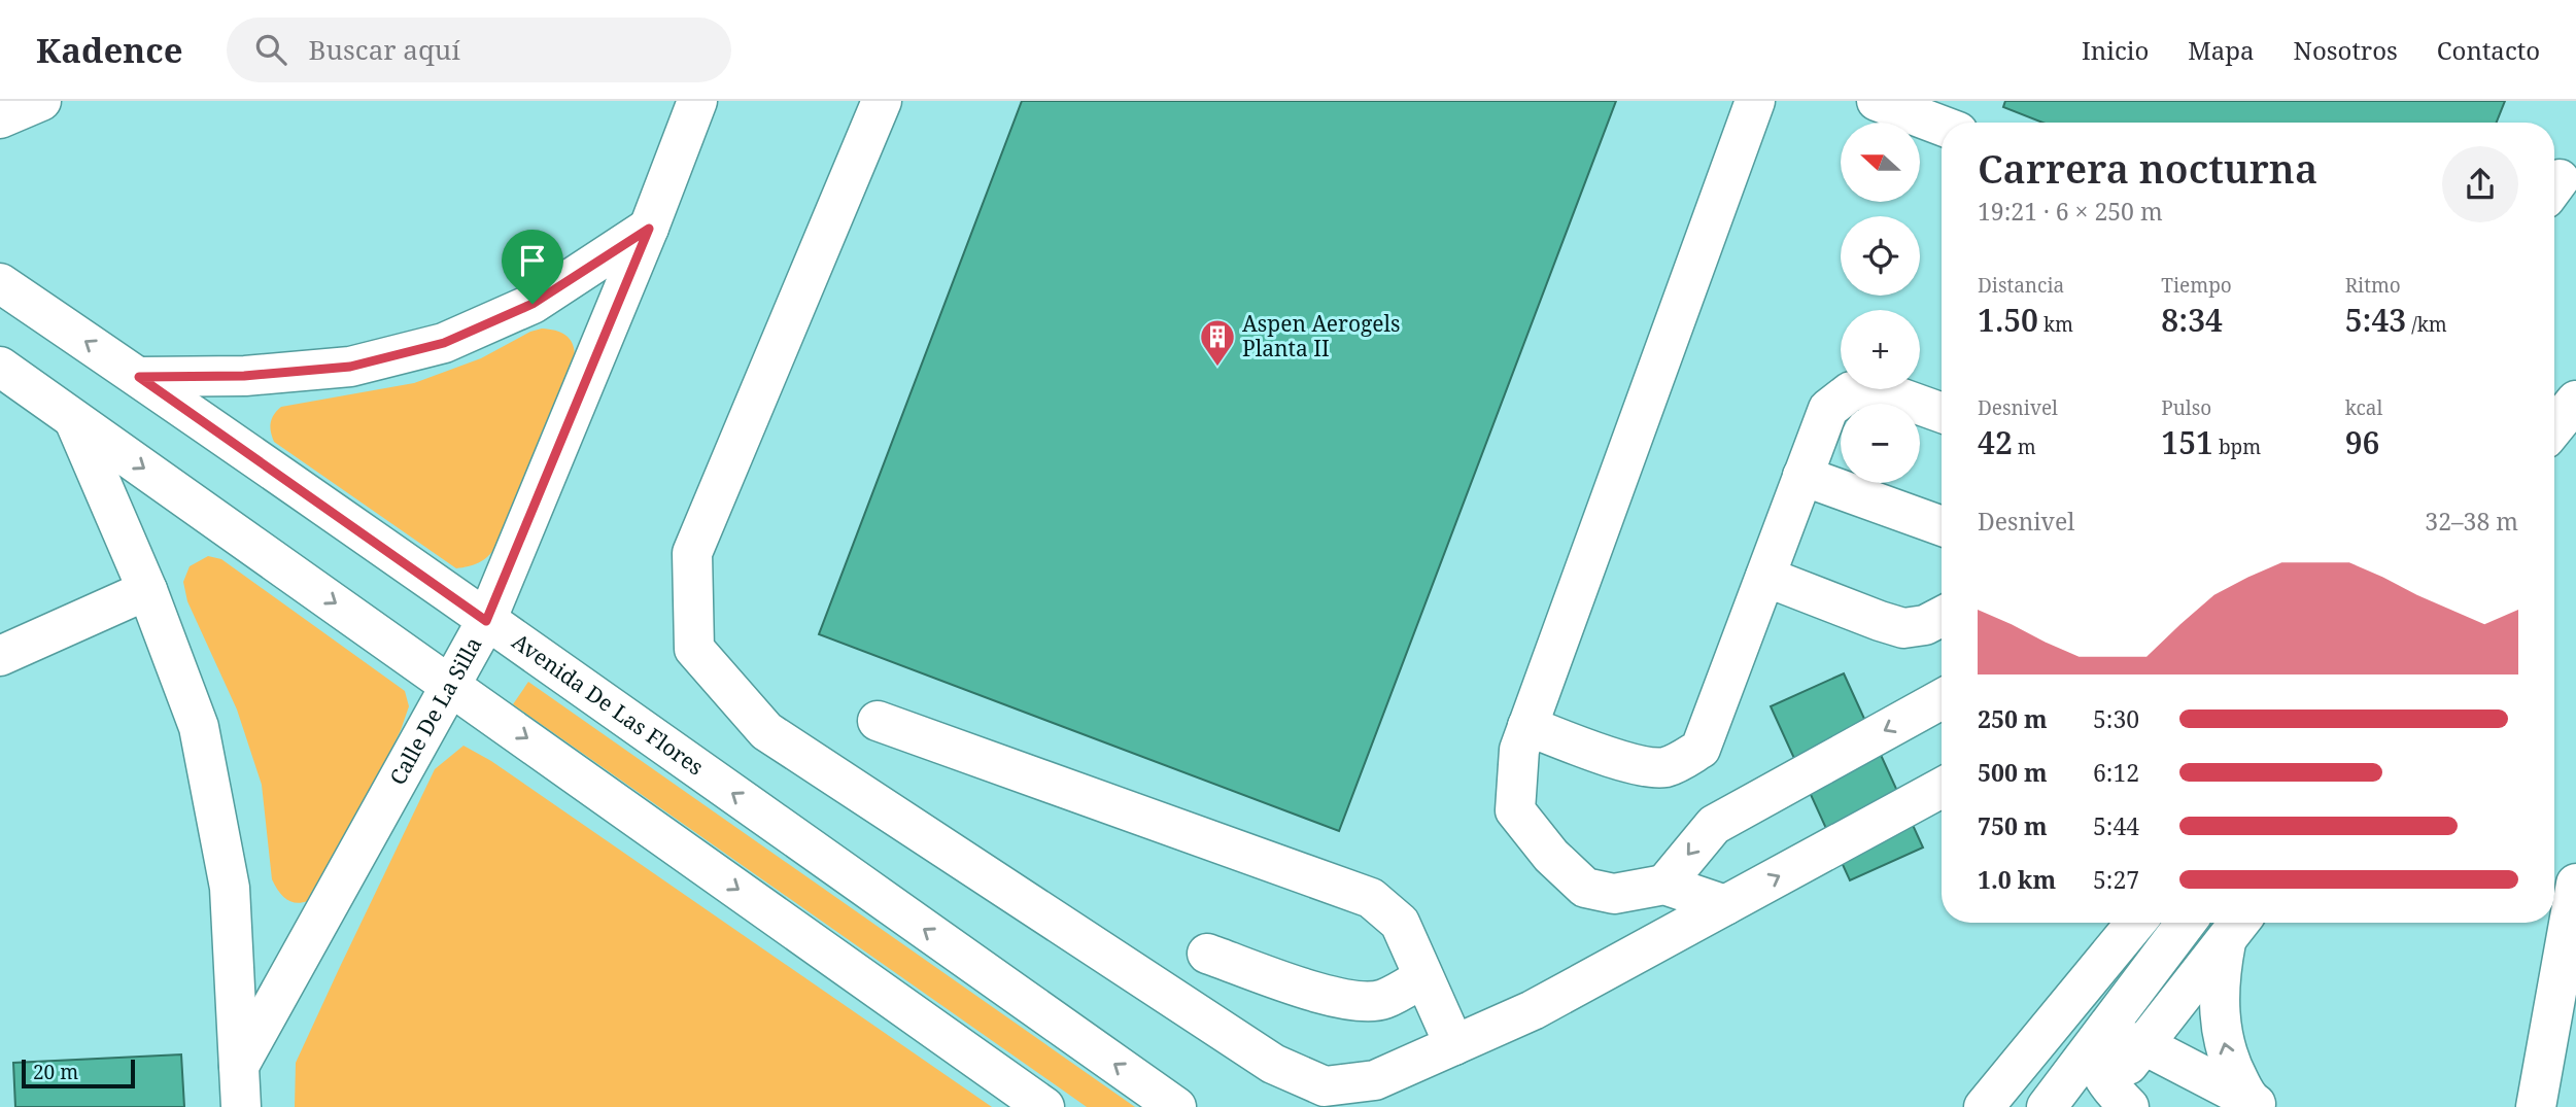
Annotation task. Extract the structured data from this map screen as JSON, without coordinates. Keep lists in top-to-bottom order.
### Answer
{
  "streets": {
    "street": ["Avenida De Las Flores", "Calle De La Silla"]
  },
  "crossings": [
    ["Avenida De Las Flores", "Calle De La Silla"]
  ],
  "places": {
    "building": ["Aspen Aerogels Planta II"]
  },
  "scale_bar": "20 m",
  "north": "left",
  "page": {
    "header": "Kadence",
    "search": "Buscar aquí",
    "nav": [
      "Inicio",
      "Mapa",
      "Nosotros",
      "Contacto"
    ],
    "map_buttons": ["+", "−"],
    "heading": ["Carrera nocturna", "19:21 · 6 × 250 m"],
    "stats": [
      ["Distancia", "1.50 km"],
      ["Tiempo", "8:34"],
      ["Ritmo", "5:43 /km"],
      ["Desnivel", "42 m"],
      ["Pulso", "151 bpm"],
      ["kcal", "96"]
    ],
    "chart": ["Desnivel", "32–38 m"],
    "list": [
      {
        "name": "250 m",
        "note": "5:30"
      },
      {
        "name": "500 m",
        "note": "6:12"
      },
      {
        "name": "750 m",
        "note": "5:44"
      },
      {
        "name": "1.0 km",
        "note": "5:27"
      }
    ],
    "scale": "20 m"
  }
}
